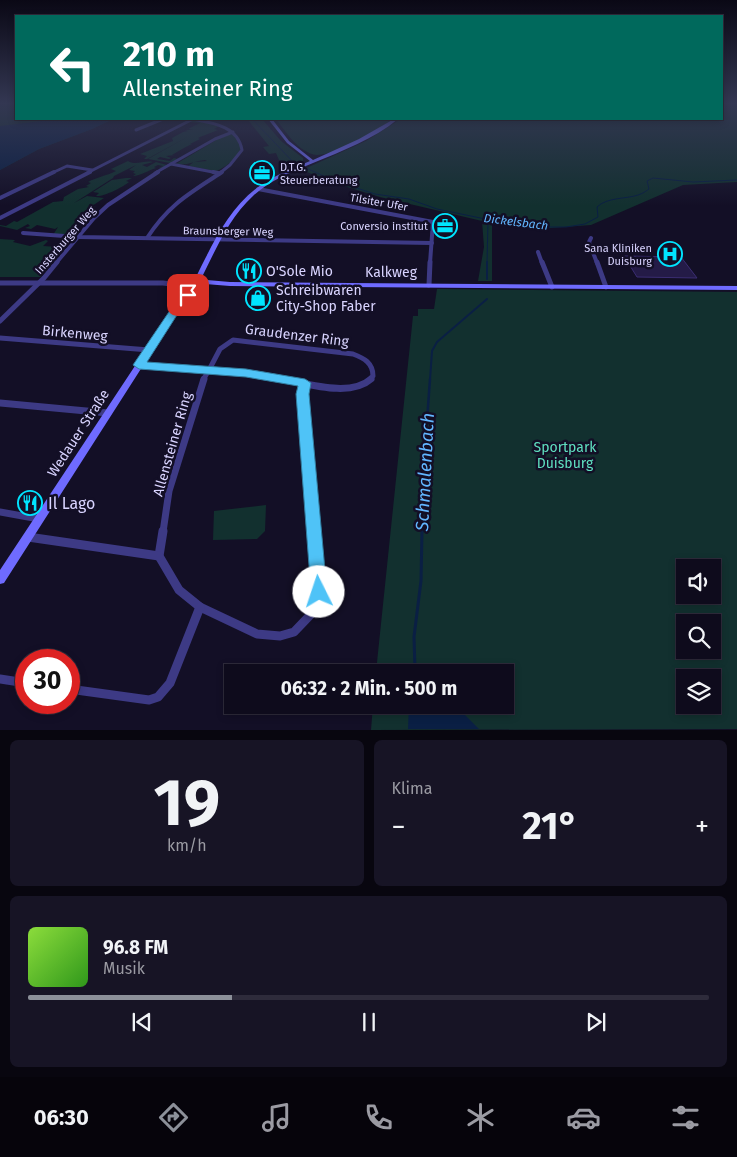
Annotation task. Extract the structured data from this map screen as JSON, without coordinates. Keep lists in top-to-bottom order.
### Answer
{
  "streets": {
    "main road": ["Kalkweg", "Wedauer Straße"],
    "street": [
      "Tilsiter Ufer",
      "Braunsberger Weg",
      "Insterburger Weg",
      "Birkenweg",
      "Graudenzer Ring",
      "Allensteiner Ring"
    ]
  },
  "crossings": [
    ["Tilsiter Ufer", "Braunsberger Weg"],
    ["Tilsiter Ufer", "Kalkweg"],
    ["Braunsberger Weg", "Insterburger Weg"],
    ["Kalkweg", "Wedauer Straße"],
    ["Birkenweg", "Wedauer Straße"],
    ["Graudenzer Ring", "Allensteiner Ring"]
  ],
  "water": ["Dickelsbach", "Schmalenbach"],
  "parks": ["Sportpark Duisburg"],
  "places": {
    "office": ["D.T.G. Steuerberatung", "Conversio institut"],
    "hospital": ["Sana Kliniken Duisburg"],
    "restaurant": ["O'Sole Mio", "Il Lago"],
    "shop": ["Schreibwaren City-Shop Faber"]
  },
  "page": {
    "turn": ["210 m", "Allensteiner Ring"],
    "limit": "30",
    "trip": "06:32 · 2 Min. · 500 m",
    "tile": [
      ["19", "km/h"],
      "Klima"
    ],
    "heat": ["−", "21°", "+"],
    "song": ["96.8 FM", "Musik"],
    "tabs": "06:30"
  }
}
